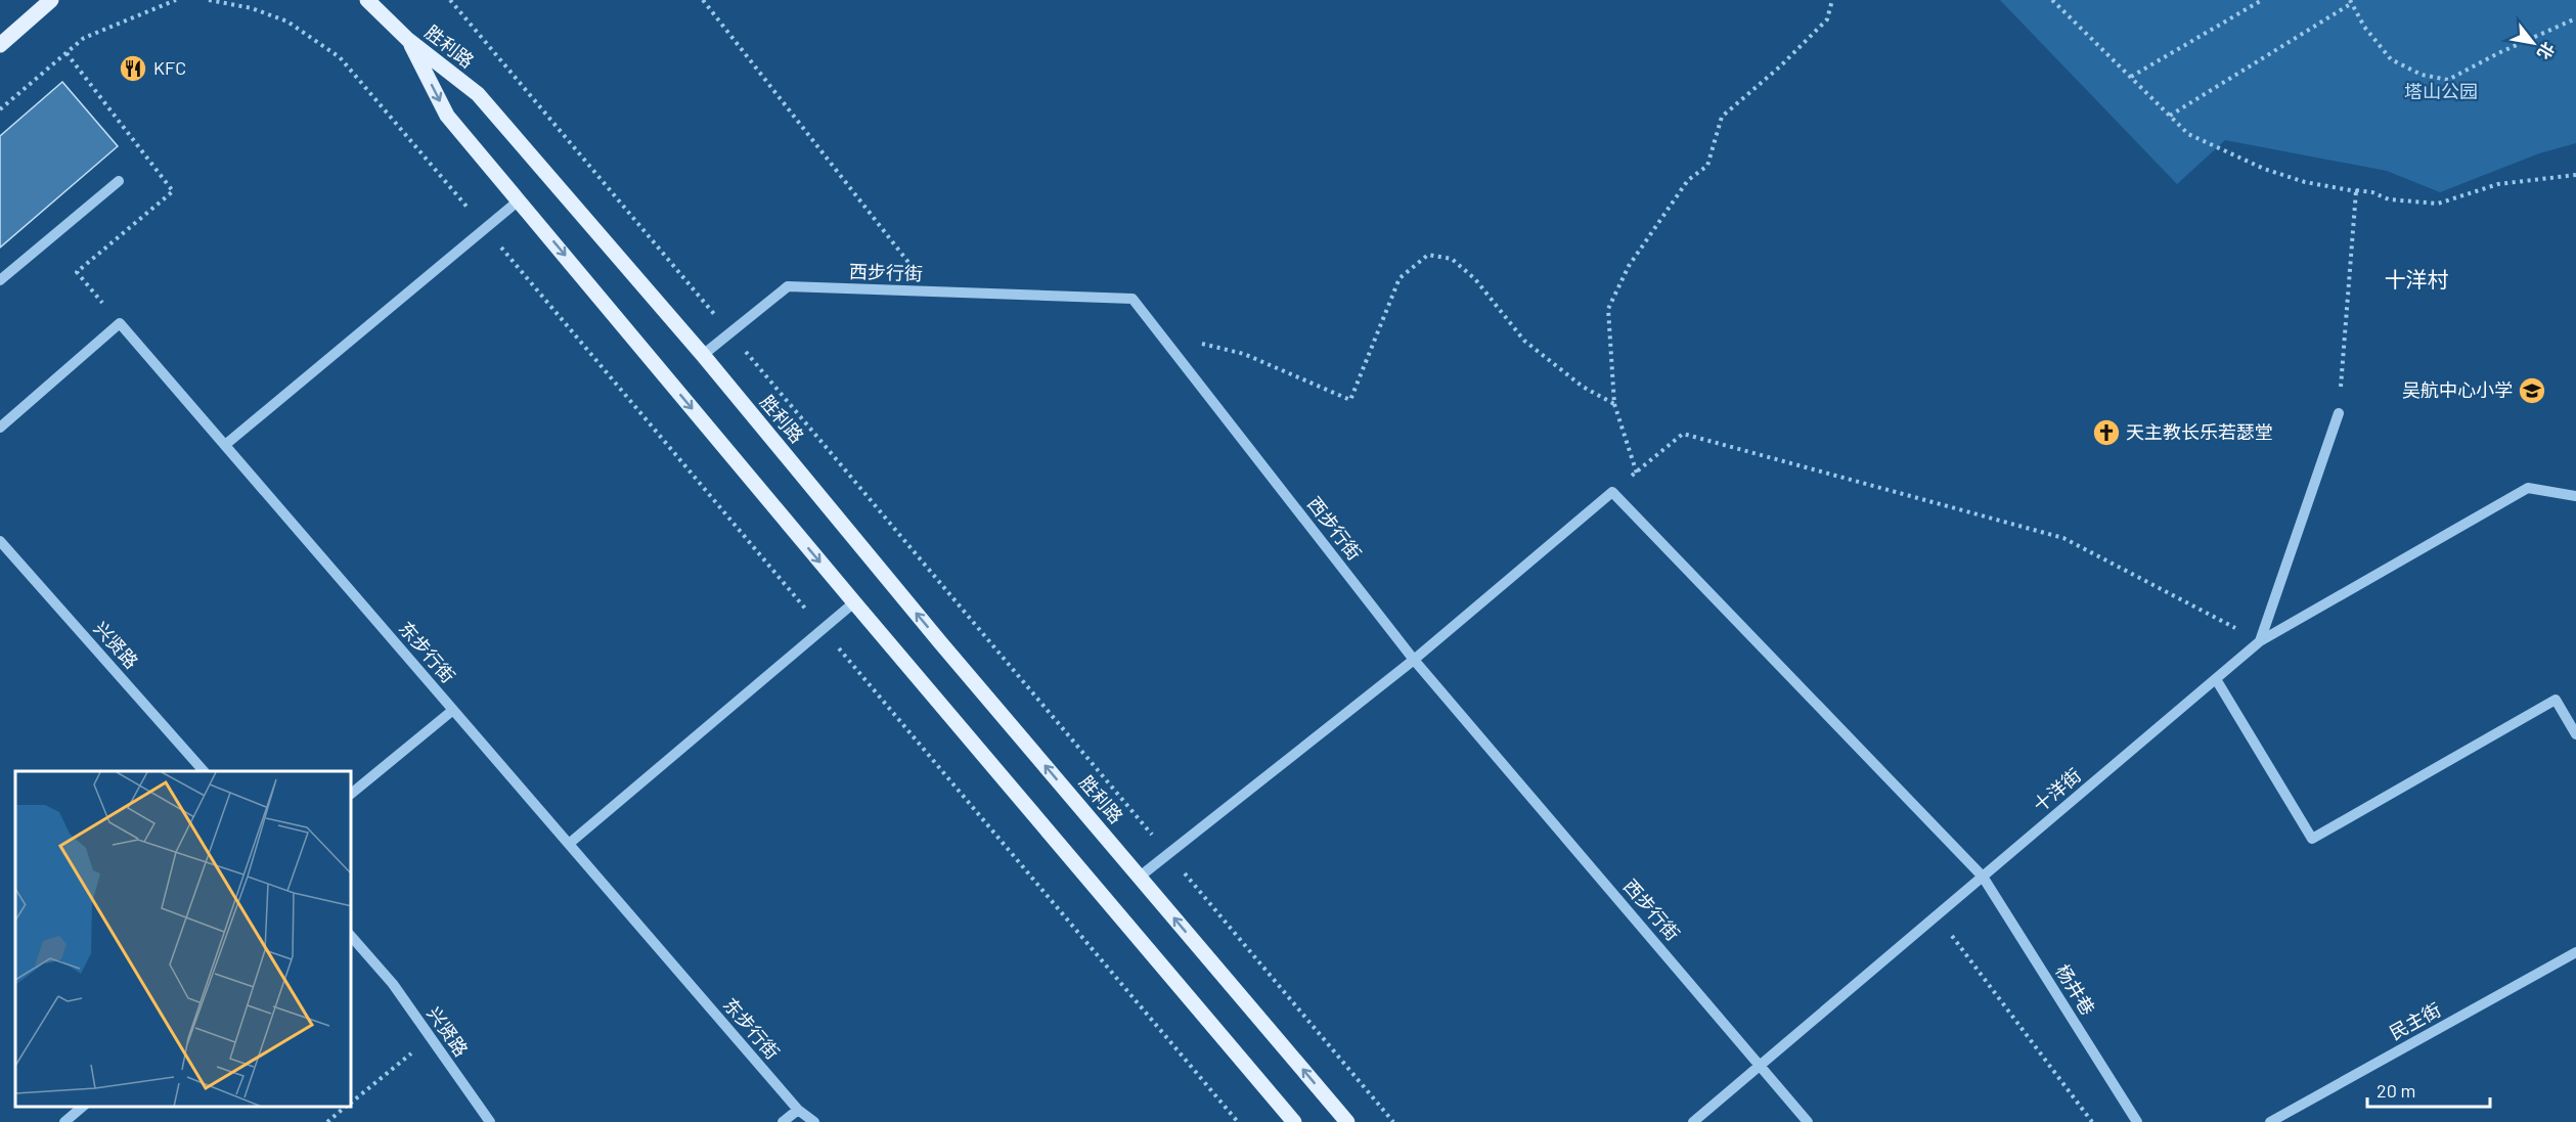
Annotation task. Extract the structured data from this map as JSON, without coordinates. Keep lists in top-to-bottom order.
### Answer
{
  "streets": {
    "main road": ["胜利路"],
    "street": [
      "西步行街",
      "兴贤路",
      "东步行街",
      "十洋街",
      "杨井巷",
      "民主街"
    ]
  },
  "crossings": [
    ["胜利路", "西步行街"],
    ["西步行街", "十洋街"],
    ["十洋街", "杨井巷"]
  ],
  "districts": ["十洋村"],
  "parks": ["塔山公园"],
  "places": {
    "restaurant": ["KFC"],
    "school or university": ["吴航中心小学"],
    "church": ["天主教长乐若瑟堂"]
  },
  "scale_bar": "20 m",
  "north": "bottom right"
}
